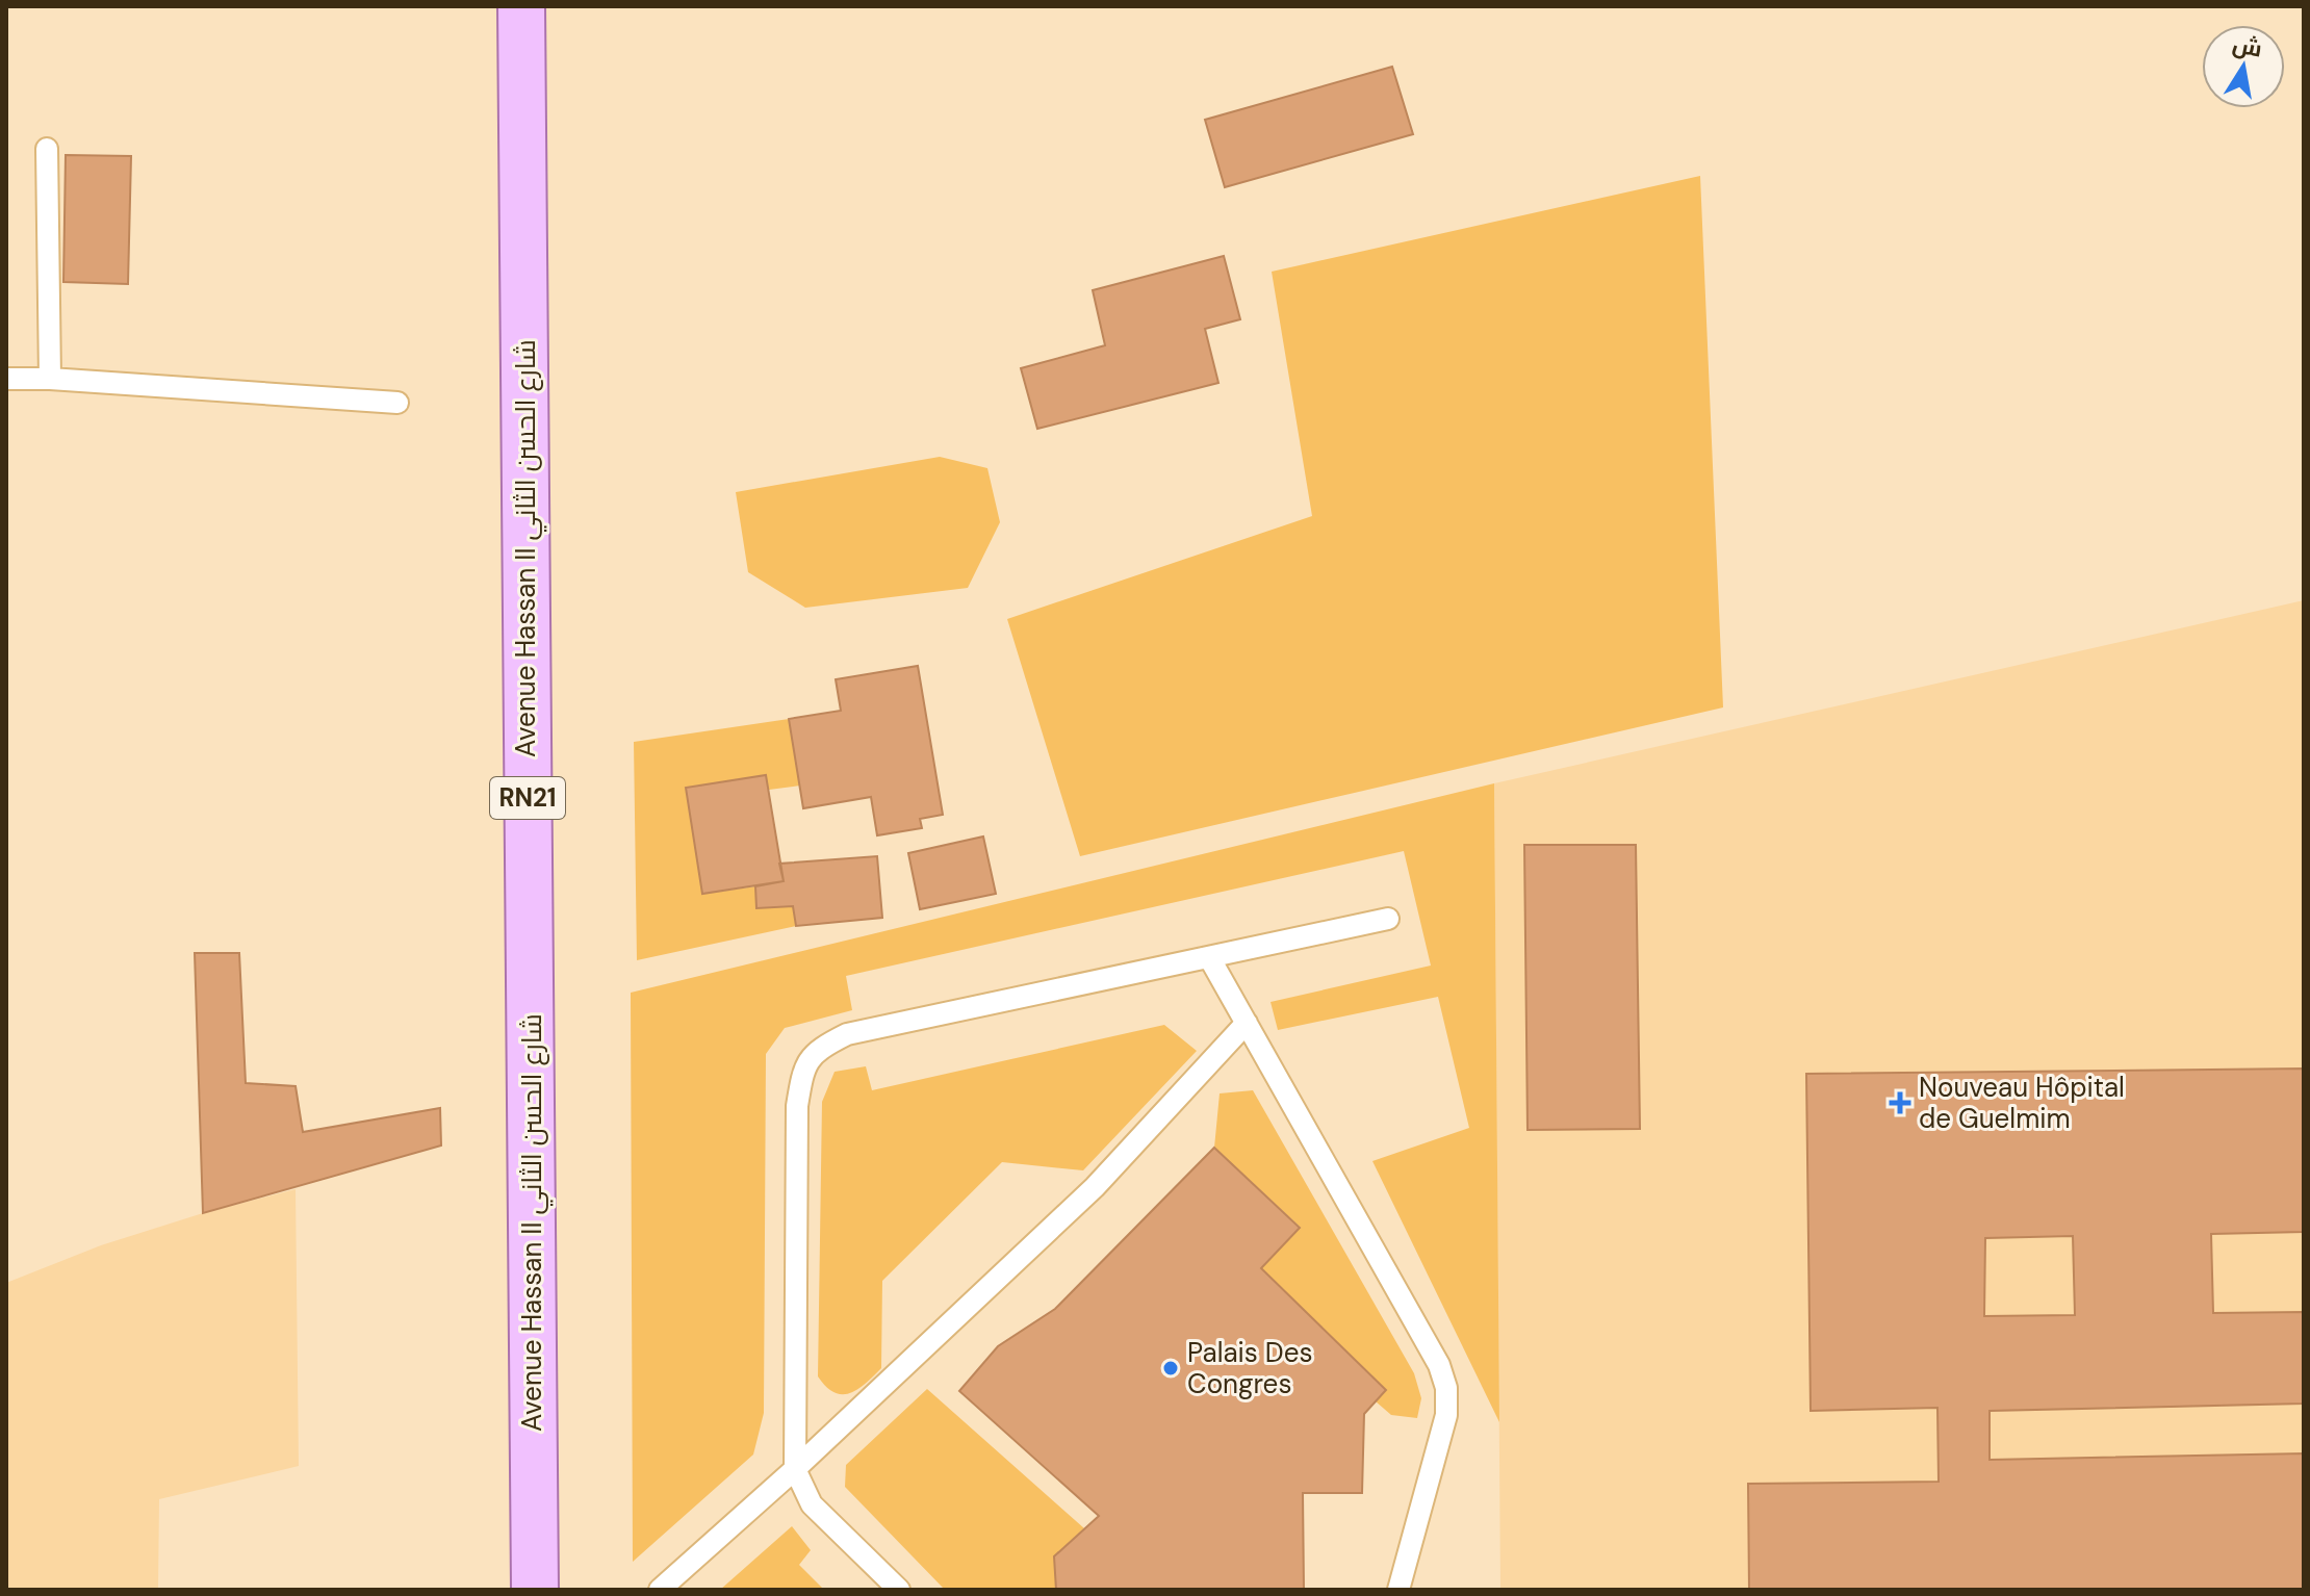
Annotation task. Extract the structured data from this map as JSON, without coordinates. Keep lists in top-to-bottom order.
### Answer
{
  "streets": {
    "main road": ["Avenue Hassan II شارع الحسن الثاني", "RN21"]
  },
  "places": {
    "health": ["Nouveau Hôpital de Guelmim"],
    "other": ["Palais Des Congres"]
  },
  "north": "top"
}
